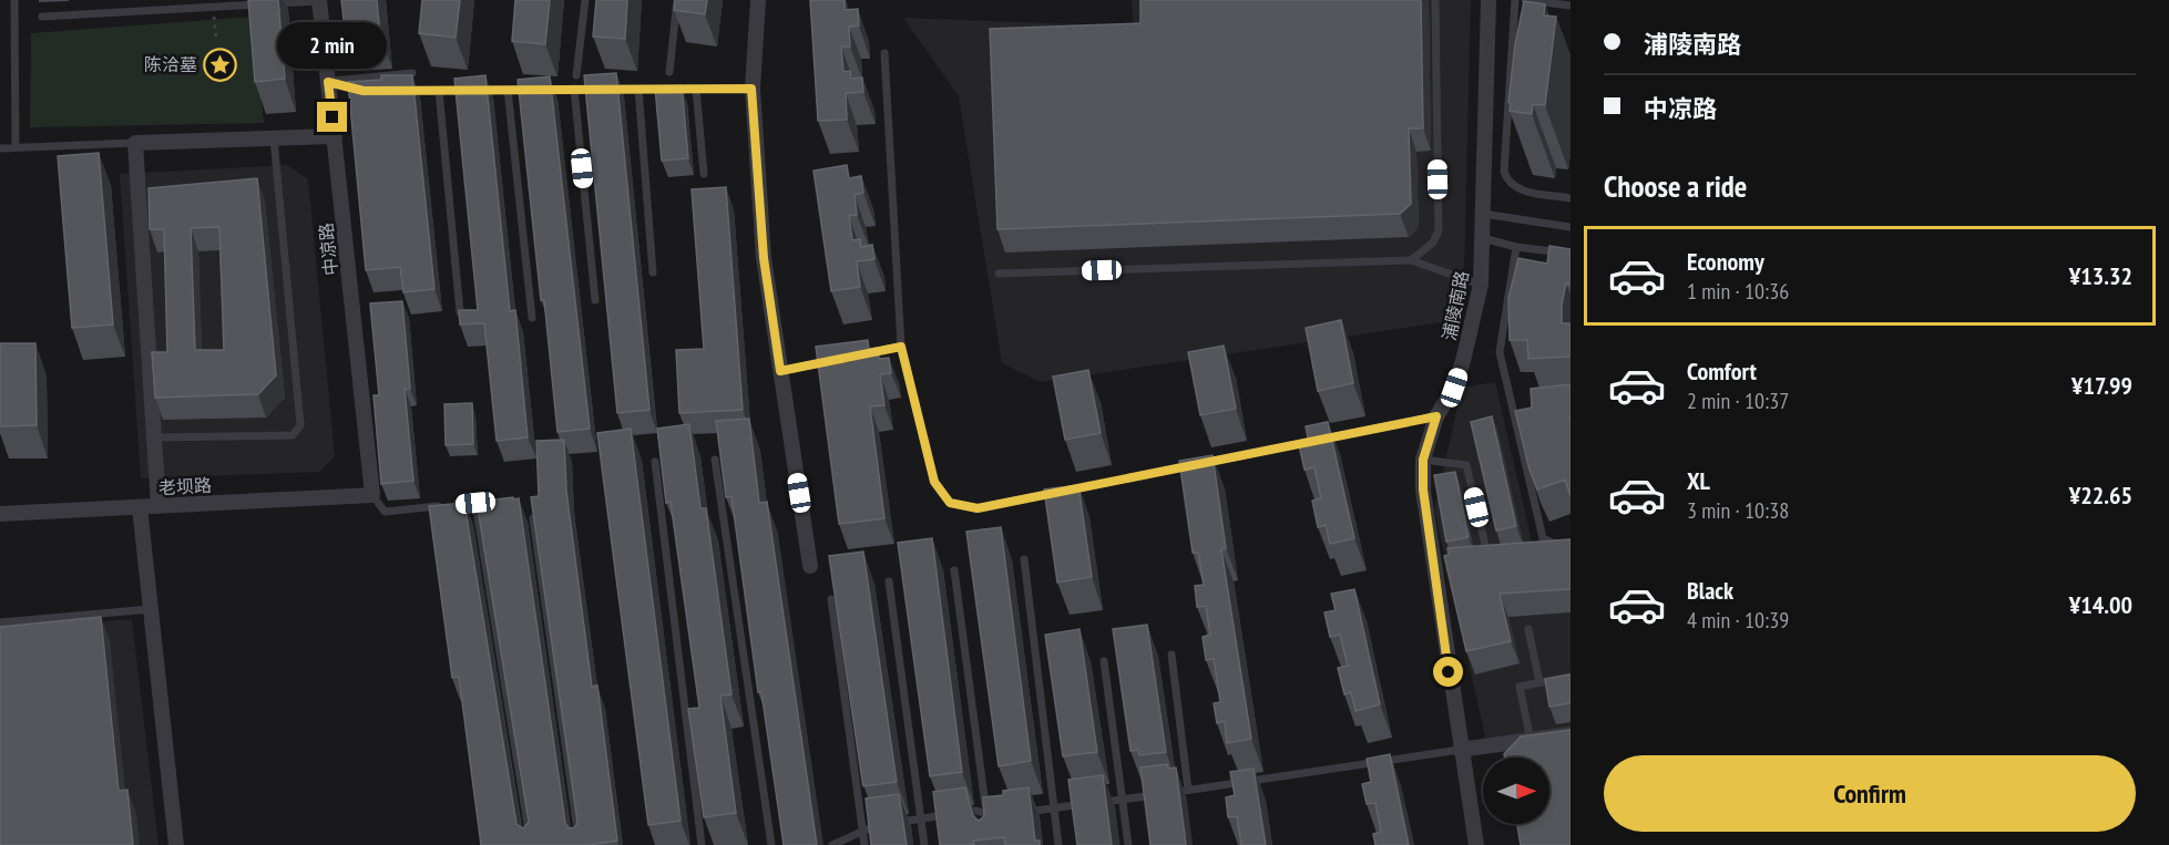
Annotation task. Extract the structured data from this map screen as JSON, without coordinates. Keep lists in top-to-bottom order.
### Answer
{
  "streets": {
    "street": ["中凉路", "浦陵南路", "老坝路"]
  },
  "crossings": [
    ["中凉路", "老坝路"]
  ],
  "places": {
    "place": ["陈洽墓"]
  },
  "north": "right",
  "page": {
    "banner": ["浦陵南路", "中凉路"],
    "bubble": "2 min",
    "heading": "Choose a ride",
    "list": [
      {
        "name": "Economy",
        "note": "1 min · 10:36",
        "value": "¥13.32"
      },
      {
        "name": "Comfort",
        "note": "2 min · 10:37",
        "value": "¥17.99"
      },
      {
        "name": "XL",
        "note": "3 min · 10:38",
        "value": "¥22.65"
      },
      {
        "name": "Black",
        "note": "4 min · 10:39",
        "value": "¥14.00"
      }
    ],
    "buttons": "Confirm"
  }
}
